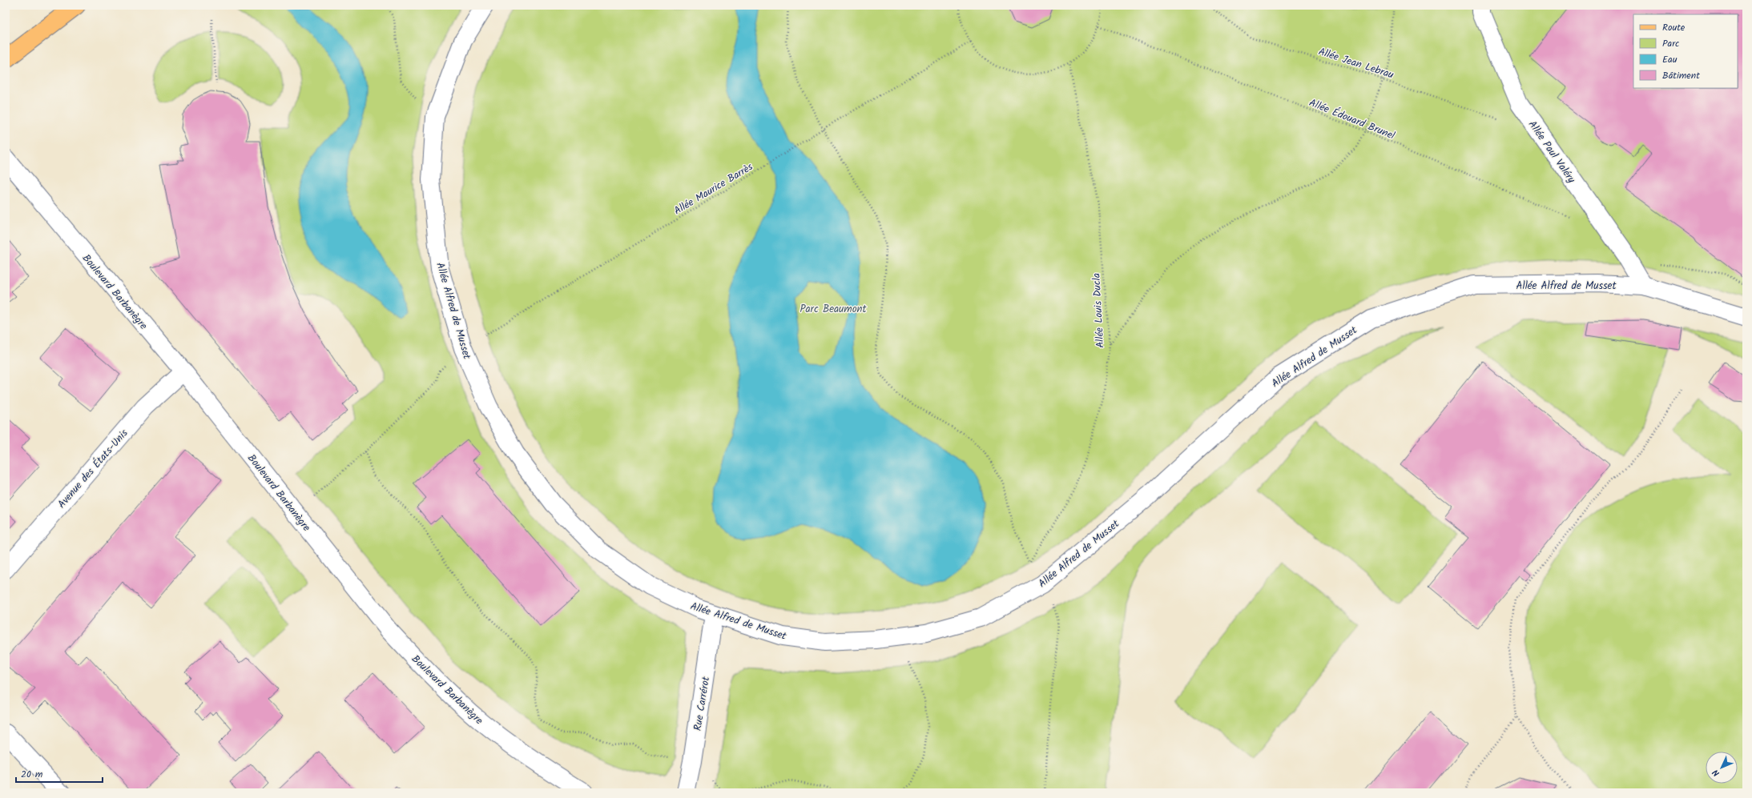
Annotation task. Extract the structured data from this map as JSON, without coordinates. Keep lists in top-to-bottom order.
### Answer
{
  "streets": {
    "street": [
      "Allée Paul Valéry",
      "Allée Alfred de Musset",
      "Boulevard Barbanègre",
      "Avenue des États-Unis",
      "Rue Carrérot"
    ],
    "path": [
      "Allée Jean Lebrau",
      "Allée Édouard Brunel",
      "Allée Maurice Barrès",
      "Allée Louis Ducla"
    ]
  },
  "crossings": [
    ["Allée Paul Valéry", "Allée Alfred de Musset"],
    ["Allée Maurice Barrès", "Allée Alfred de Musset"],
    ["Allée Maurice Barrès", "Boulevard Barbanègre"],
    ["Allée Maurice Barrès", "Allée Louis Ducla"],
    ["Allée Alfred de Musset", "Rue Carrérot"],
    ["Boulevard Barbanègre", "Avenue des États-Unis"]
  ],
  "parks": ["Parc Beaumont"],
  "legend": [
    "Route",
    "Parc",
    "Eau",
    "Bâtiment"
  ],
  "scale_bar": "20 m",
  "north": "bottom left"
}
